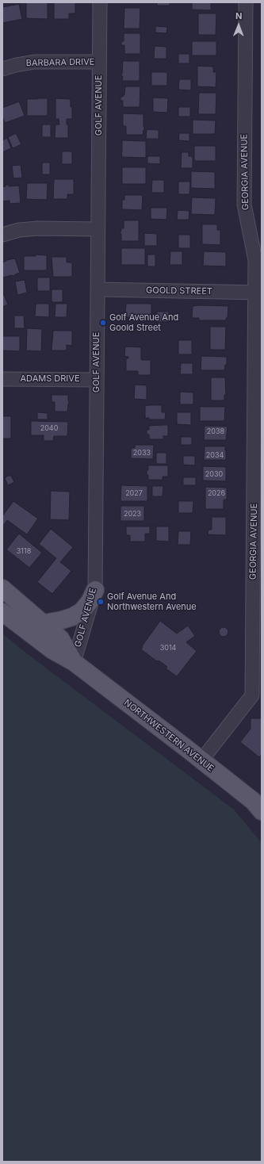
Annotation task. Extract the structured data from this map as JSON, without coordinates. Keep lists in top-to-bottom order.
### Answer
{
  "streets": {
    "main road": ["NORTHWESTERN AVENUE"],
    "street": [
      "BARBARA DRIVE",
      "GOLF AVENUE",
      "GEORGIA AVENUE",
      "GOOLD STREET",
      "ADAMS DRIVE"
    ]
  },
  "crossings": [
    ["BARBARA DRIVE", "GOLF AVENUE"],
    ["GOLF AVENUE", "GOOLD STREET"],
    ["GOLF AVENUE", "ADAMS DRIVE"],
    ["GOLF AVENUE", "NORTHWESTERN AVENUE"],
    ["GEORGIA AVENUE", "GOOLD STREET"],
    ["GEORGIA AVENUE", "NORTHWESTERN AVENUE"]
  ],
  "places": ["Golf Avenue And Goold Street", "Golf Avenue And Northwestern Avenue"],
  "house_numbers": [
    "2040",
    "2038",
    "2033",
    "2034",
    "2030",
    "2027",
    "2026",
    "2023",
    "3118",
    "3014"
  ],
  "north": "top"
}
